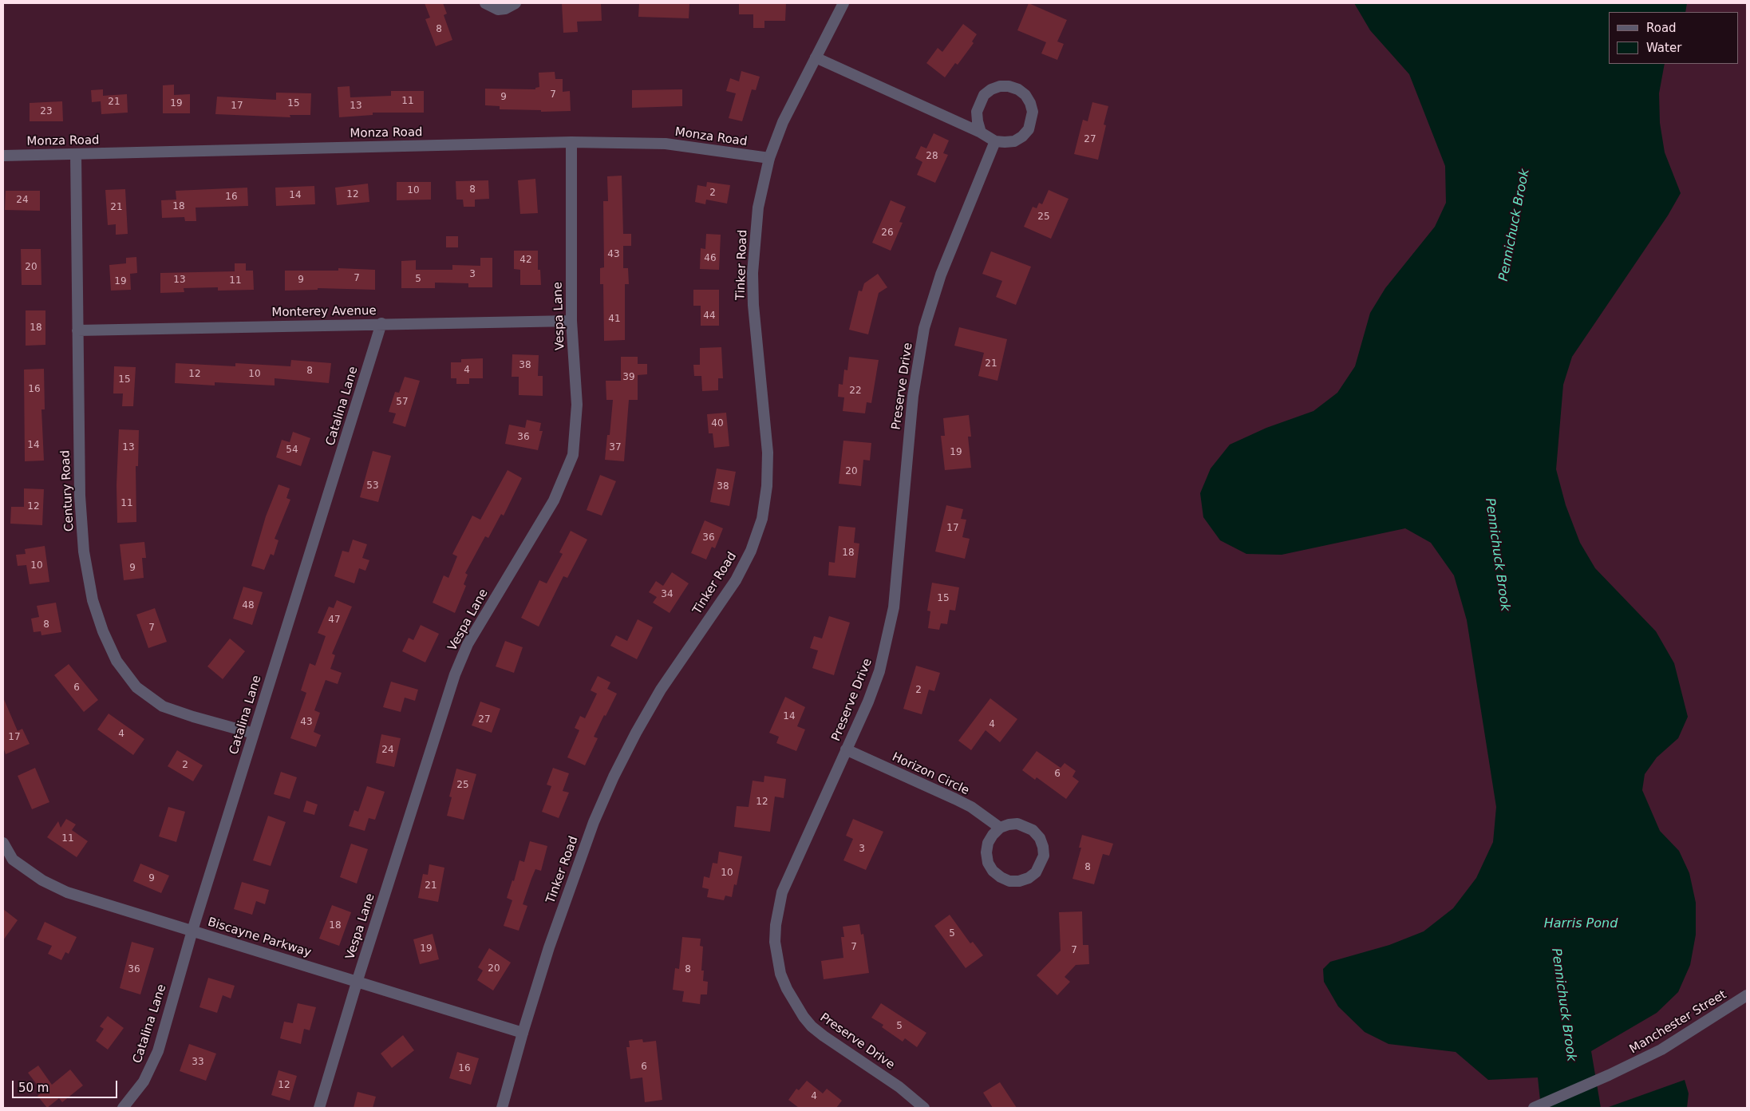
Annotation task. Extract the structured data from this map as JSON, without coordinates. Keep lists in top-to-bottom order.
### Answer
{
  "streets": {
    "street": [
      "Monza Road",
      "Tinker Road",
      "Monterey Avenue",
      "Vespa Lane",
      "Preserve Drive",
      "Catalina Lane",
      "Century Road",
      "Horizon Circle",
      "Biscayne Parkway",
      "Manchester Street"
    ]
  },
  "crossings": [
    ["Monza Road", "Tinker Road"],
    ["Monza Road", "Vespa Lane"],
    ["Monza Road", "Century Road"],
    ["Tinker Road", "Biscayne Parkway"],
    ["Monterey Avenue", "Vespa Lane"],
    ["Monterey Avenue", "Catalina Lane"],
    ["Monterey Avenue", "Century Road"],
    ["Vespa Lane", "Biscayne Parkway"],
    ["Preserve Drive", "Horizon Circle"],
    ["Catalina Lane", "Century Road"],
    ["Catalina Lane", "Biscayne Parkway"]
  ],
  "water": ["Pennichuck Brook", "Harris Pond"],
  "house_numbers": [
    "8",
    "7",
    "9",
    "11",
    "21",
    "19",
    "15",
    "17",
    "13",
    "23",
    "27",
    "28",
    "8",
    "10",
    "2",
    "12",
    "14",
    "16",
    "24",
    "18",
    "21",
    "25",
    "26",
    "43",
    "46",
    "42",
    "20",
    "3",
    "7",
    "5",
    "13",
    "9",
    "11",
    "19",
    "44",
    "41",
    "18",
    "21",
    "38",
    "4",
    "8",
    "12",
    "10",
    "39",
    "15",
    "16",
    "22",
    "57",
    "40",
    "36",
    "14",
    "13",
    "37",
    "54",
    "19",
    "20",
    "53",
    "38",
    "11",
    "12",
    "17",
    "36",
    "18",
    "10",
    "9",
    "34",
    "15",
    "48",
    "47",
    "8",
    "7",
    "6",
    "2",
    "14",
    "27",
    "43",
    "4",
    "4",
    "17",
    "24",
    "2",
    "6",
    "25",
    "12",
    "11",
    "3",
    "8",
    "10",
    "9",
    "21",
    "18",
    "5",
    "7",
    "19",
    "7",
    "20",
    "36",
    "8",
    "5",
    "33",
    "6",
    "16",
    "12",
    "4"
  ],
  "legend": ["Road", "Water"],
  "scale_bar": "50 m"
}
